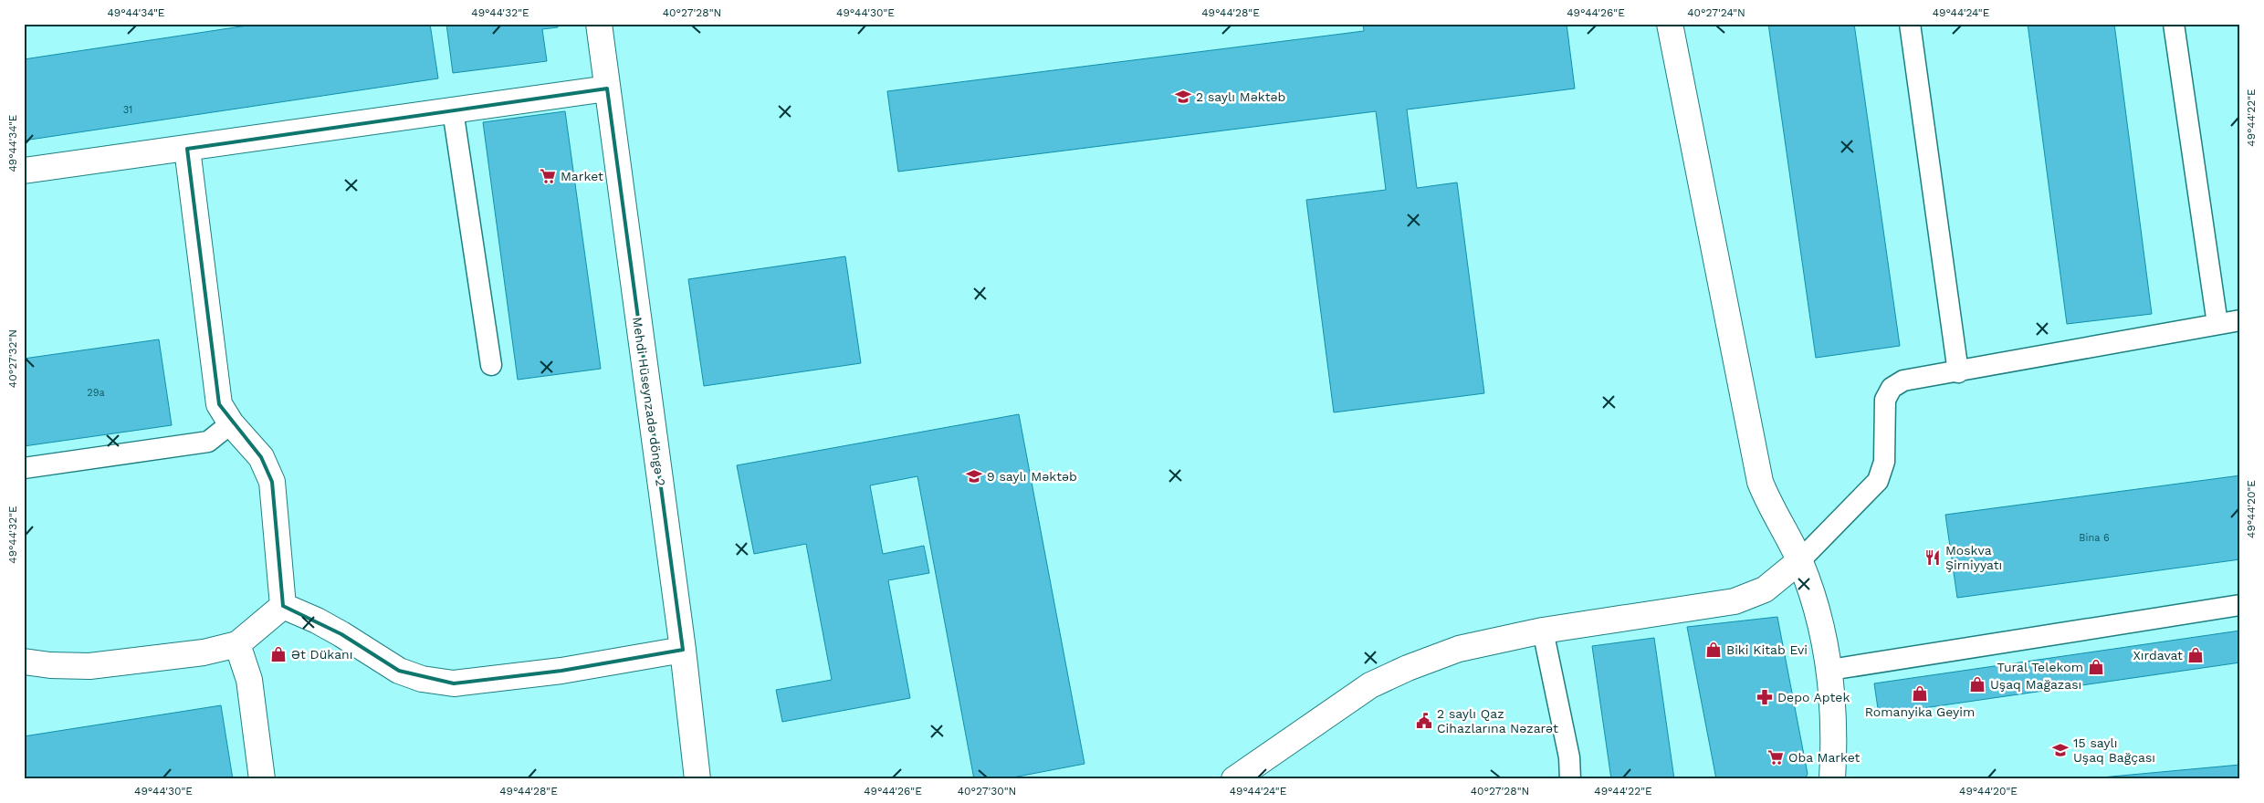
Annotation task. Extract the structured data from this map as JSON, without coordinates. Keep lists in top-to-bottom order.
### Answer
{
  "streets": {
    "street": ["Mehdi Hüseynzadə döngə 2"]
  },
  "places": {
    "school or university": ["2 saylı Məktəb", "9 saylı Məktəb", "15 saylı Uşaq Bağçası"],
    "supermarket": ["Market", "Oba Market"],
    "restaurant": ["Moskva Şirniyyatı"],
    "shop": [
      "Biki Kitab Evi",
      "Ət Dükanı",
      "Xırdavat",
      "Tural Telekom",
      "Uşaq Mağazası",
      "Romanyika Geyim"
    ],
    "pharmacy": ["Depo Aptek"],
    "public building": ["2 saylı Qaz Cihazlarına Nəzarət"]
  },
  "house_numbers": ["31", "29a", "Bina 6"],
  "coordinates": [
    "49°44'34\"E",
    "49°44'32\"E",
    "40°27'28\"N",
    "49°44'30\"E",
    "49°44'28\"E",
    "49°44'26\"E",
    "40°27'24\"N",
    "49°44'24\"E",
    "49°44'22\"E",
    "40°27'32\"N",
    "49°44'20\"E",
    "40°27'30\"N"
  ]
}
